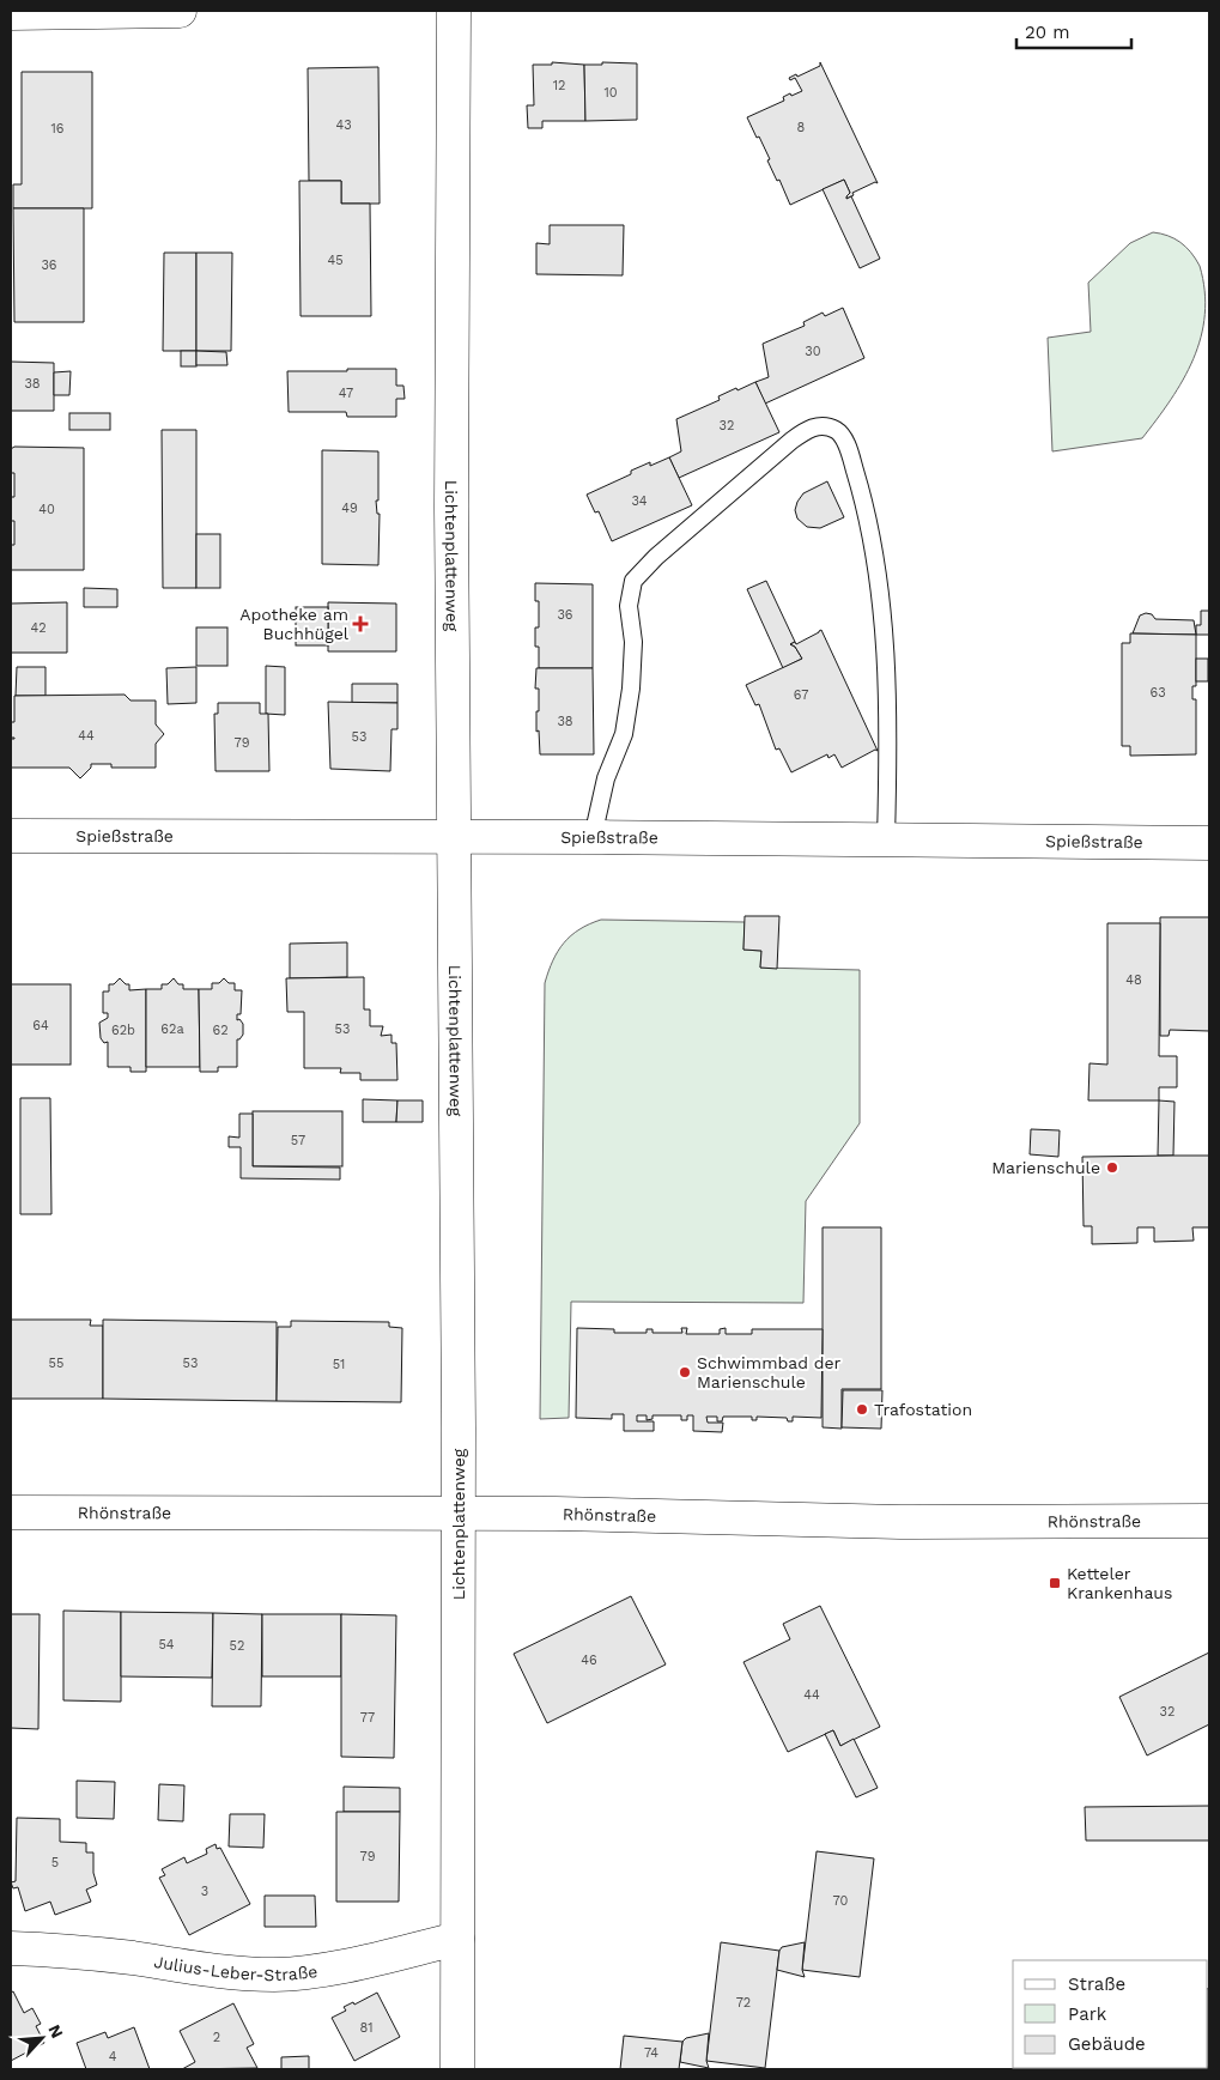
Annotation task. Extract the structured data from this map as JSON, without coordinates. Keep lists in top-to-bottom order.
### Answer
{
  "streets": {
    "street": [
      "Lichtenplattenweg",
      "Spießstraße",
      "Rhönstraße",
      "Julius-Leber-Straße"
    ]
  },
  "crossings": [
    ["Lichtenplattenweg", "Spießstraße"],
    ["Lichtenplattenweg", "Rhönstraße"],
    ["Lichtenplattenweg", "Julius-Leber-Straße"]
  ],
  "places": {
    "health": ["Apotheke am Buchhügel"],
    "other": ["Marienschule", "Schwimmbad der Marienschule", "Trafostation"],
    "transit": ["Ketteler Krankenhaus"]
  },
  "house_numbers": [
    "12",
    "10",
    "43",
    "8",
    "16",
    "45",
    "36",
    "30",
    "38",
    "47",
    "32",
    "34",
    "49",
    "40",
    "36",
    "42",
    "63",
    "67",
    "38",
    "44",
    "53",
    "79",
    "48",
    "64",
    "62a",
    "53",
    "62b",
    "62",
    "57",
    "55",
    "53",
    "51",
    "54",
    "52",
    "46",
    "44",
    "32",
    "77",
    "79",
    "5",
    "3",
    "70",
    "72",
    "81",
    "2",
    "74",
    "4"
  ],
  "legend": ["Straße", "Park", "Gebäude"],
  "scale_bar": "20 m",
  "north": "top right"
}
